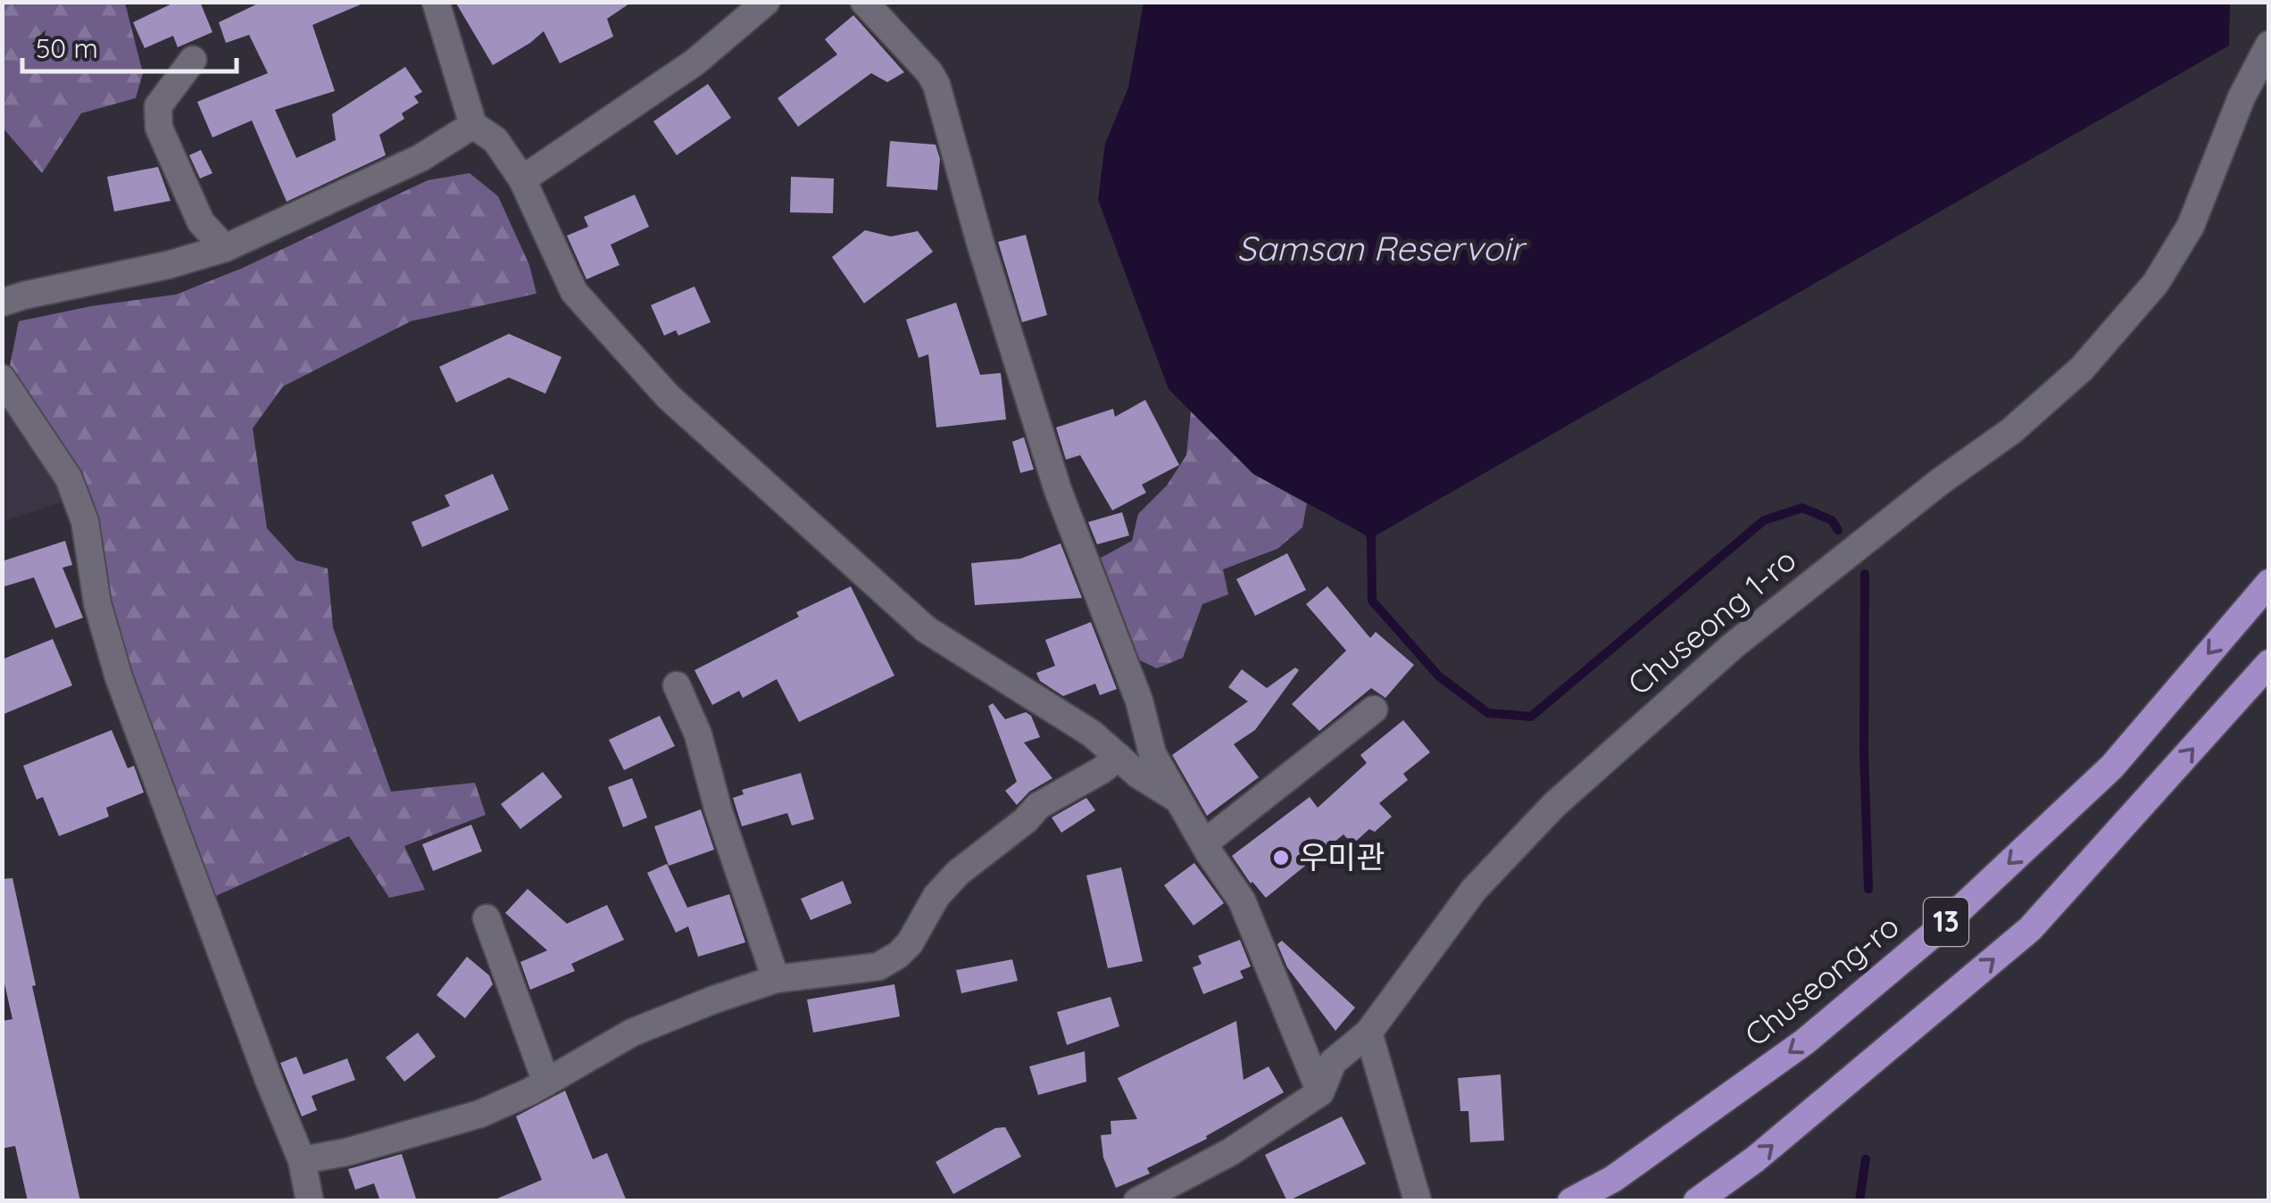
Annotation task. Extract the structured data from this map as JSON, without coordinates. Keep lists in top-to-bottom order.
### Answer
{
  "streets": {
    "main road": ["13", "Chuseong-ro"],
    "street": ["Chuseong 1-ro"]
  },
  "water": ["Samsan Reservoir"],
  "places": ["우미관"],
  "scale_bar": "50 m"
}
